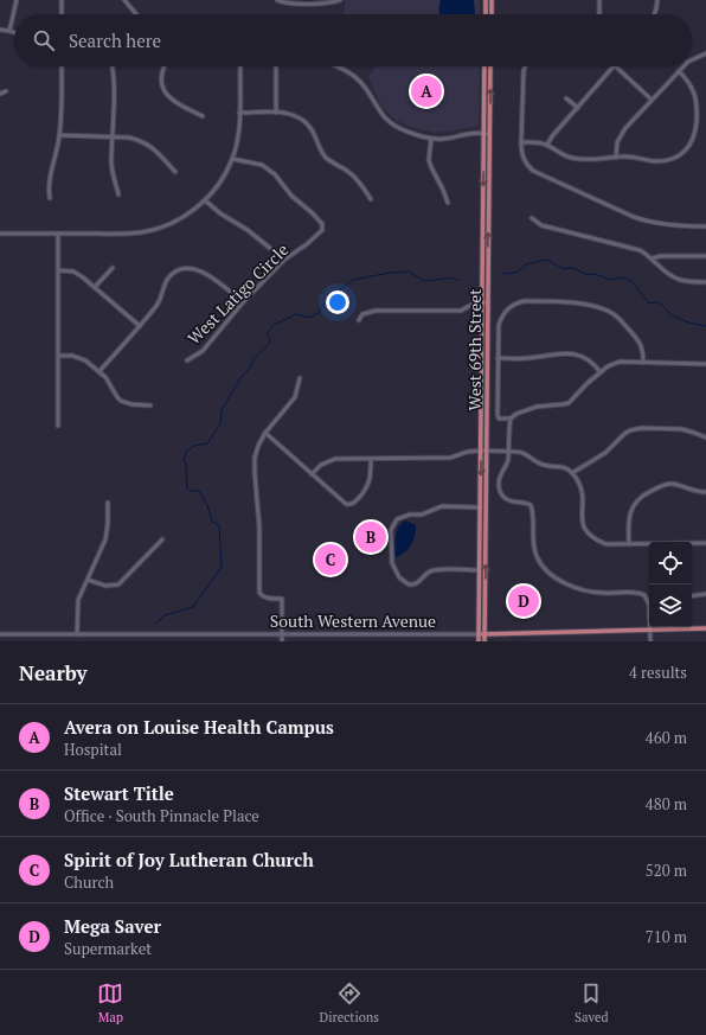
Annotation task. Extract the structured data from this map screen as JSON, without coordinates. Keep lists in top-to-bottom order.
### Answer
{
  "streets": {
    "main road": ["West 69th Street", "South Western Avenue"],
    "street": ["West Latigo Circle"]
  },
  "crossings": [
    ["West 69th Street", "South Western Avenue"]
  ],
  "page": {
    "search": "Search here",
    "pins": [
      "A",
      "B",
      "C",
      "D"
    ],
    "heading": ["Nearby", "4 results"],
    "list": [
      {
        "mark": "A",
        "name": "Avera on Louise Health Campus",
        "note": "Hospital",
        "value": "460 m"
      },
      {
        "mark": "B",
        "name": "Stewart Title",
        "note": "Office · South Pinnacle Place",
        "value": "480 m"
      },
      {
        "mark": "C",
        "name": "Spirit of Joy Lutheran Church",
        "note": "Church",
        "value": "520 m"
      },
      {
        "mark": "D",
        "name": "Mega Saver",
        "note": "Supermarket",
        "value": "710 m"
      }
    ],
    "nav": ["Map", "Directions", "Saved"]
  }
}
